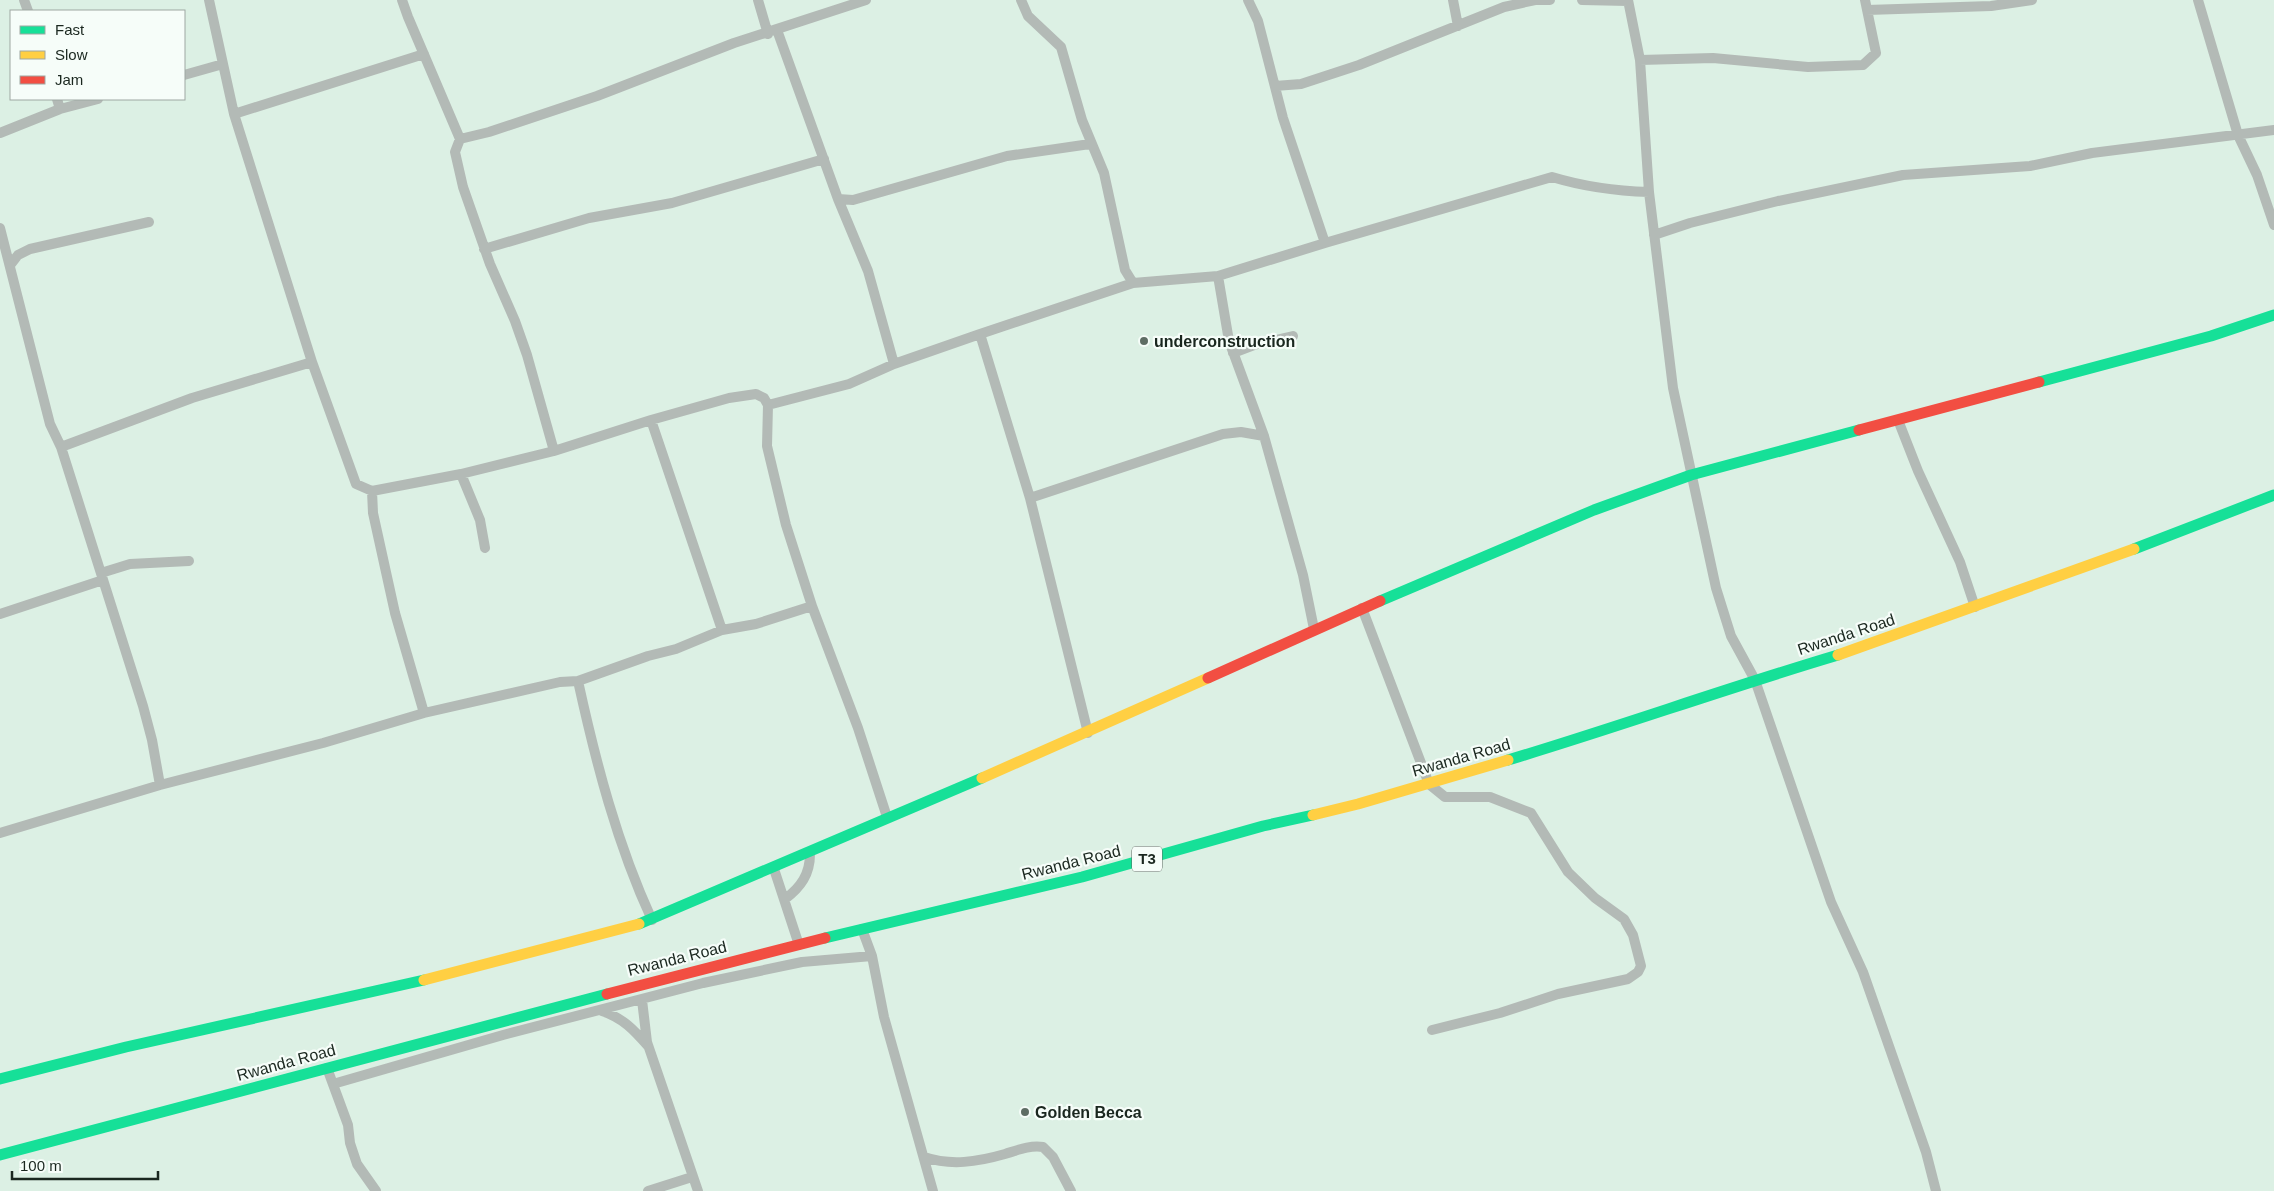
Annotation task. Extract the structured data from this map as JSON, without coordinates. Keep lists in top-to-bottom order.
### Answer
{
  "streets": {
    "main road": ["Rwanda Road", "T3"]
  },
  "places": ["underconstruction", "Golden Becca"],
  "legend": ["Fast", "Slow", "Jam"],
  "scale_bar": "100 m"
}
